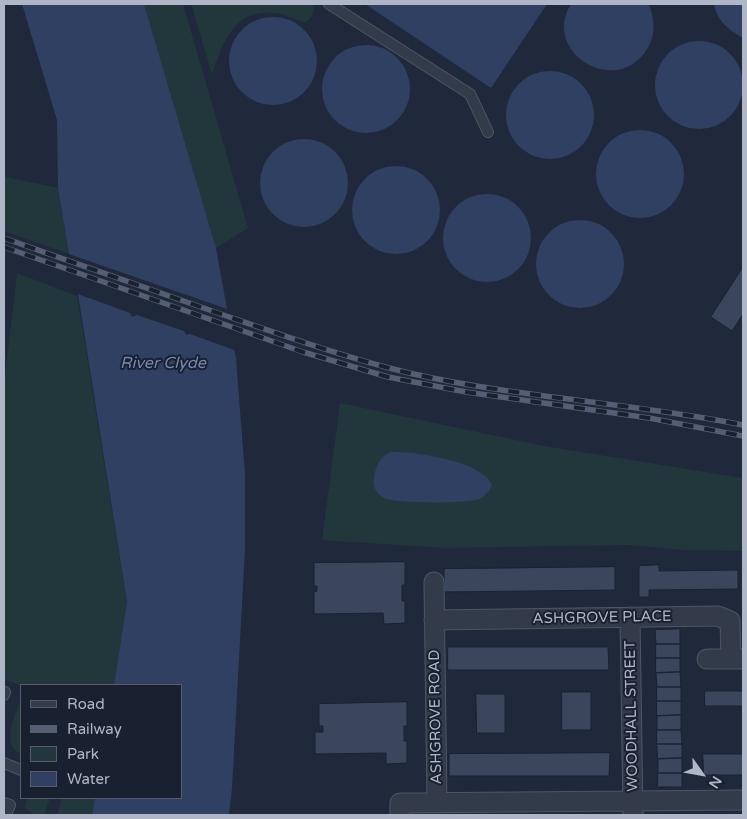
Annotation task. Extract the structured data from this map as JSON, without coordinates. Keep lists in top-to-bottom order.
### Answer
{
  "streets": {
    "street": ["ASHGROVE PLACE", "WOODHALL STREET", "ASHGROVE ROAD"]
  },
  "crossings": [
    ["ASHGROVE PLACE", "WOODHALL STREET"],
    ["ASHGROVE PLACE", "ASHGROVE ROAD"]
  ],
  "water": ["River Clyde"],
  "legend": [
    "Road",
    "Railway",
    "Park",
    "Water"
  ],
  "north": "bottom right"
}
